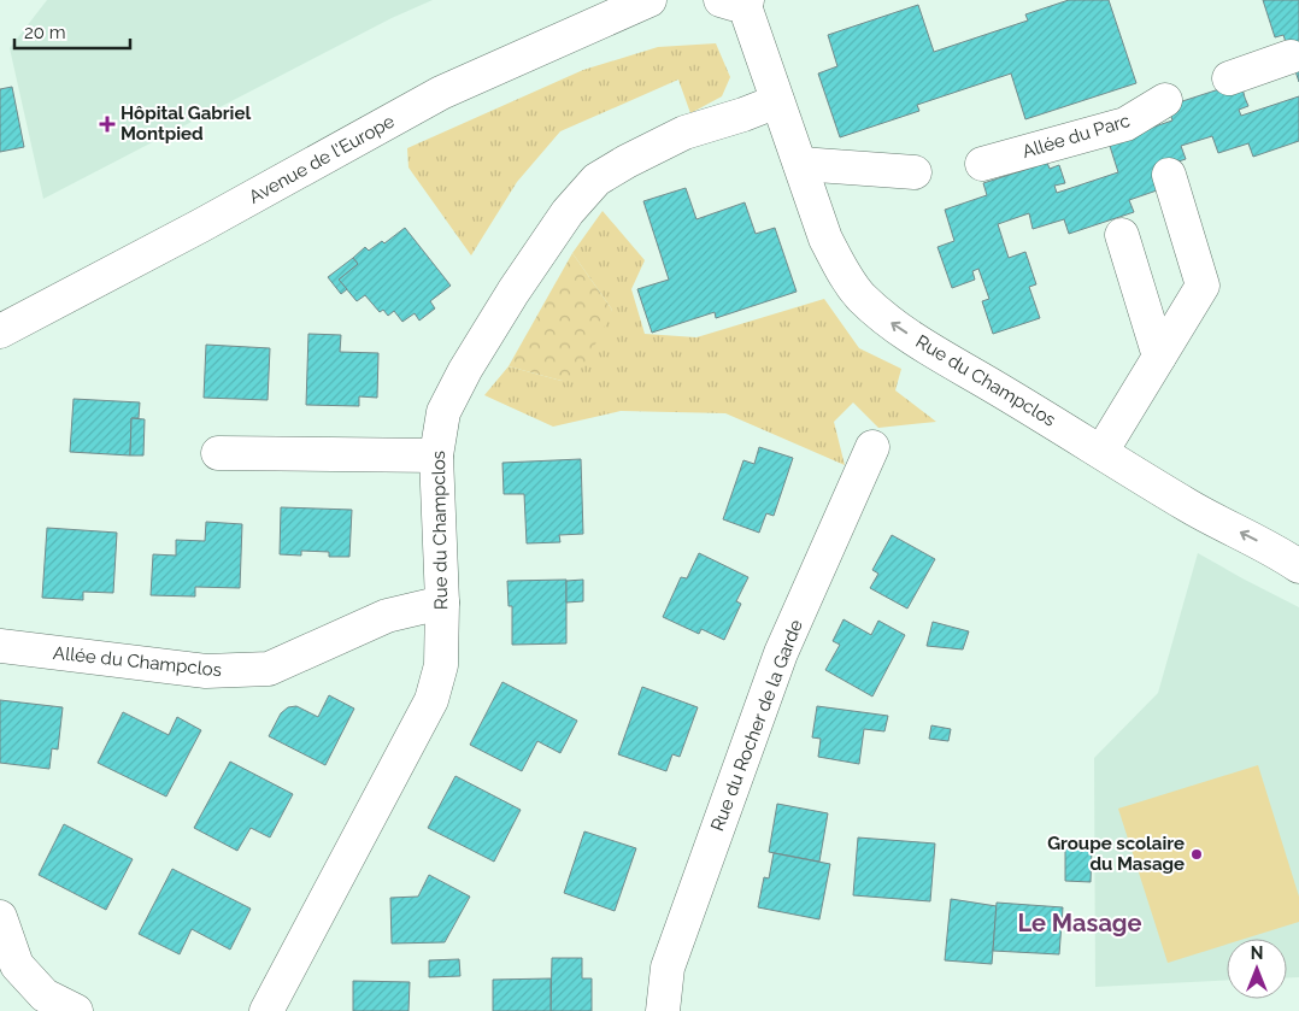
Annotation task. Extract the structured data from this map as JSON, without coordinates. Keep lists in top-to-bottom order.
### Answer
{
  "streets": {
    "street": [
      "Allée du Parc",
      "Avenue de l'Europe",
      "Rue du Champclos",
      "Allée du Champclos",
      "Rue du Rocher de la Garde"
    ]
  },
  "crossings": [
    ["Rue du Champclos", "Allée du Champclos"]
  ],
  "districts": ["Le Masage"],
  "places": {
    "health": ["Hôpital Gabriel Montpied"],
    "other": ["Groupe scolaire du Masage"]
  },
  "scale_bar": "20 m",
  "north": "top"
}
